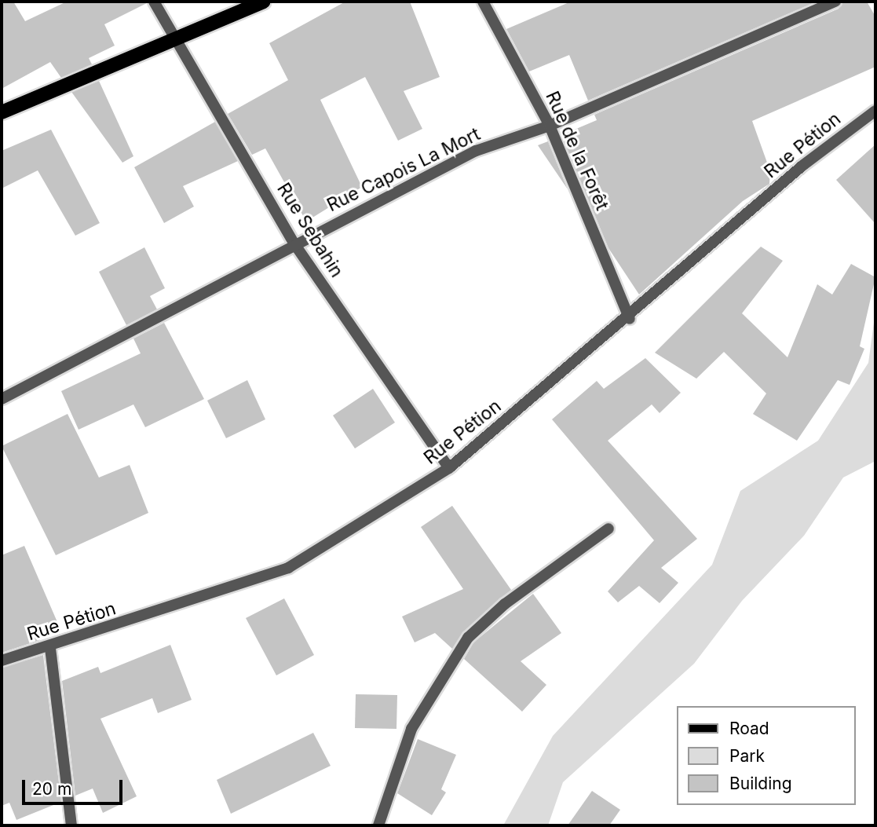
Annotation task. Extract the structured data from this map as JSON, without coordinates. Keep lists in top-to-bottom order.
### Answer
{
  "streets": {
    "street": [
      "Rue Pétion",
      "Rue de la Forêt",
      "Rue Capois La Mort",
      "Rue Sebahin"
    ]
  },
  "crossings": [
    ["Rue Pétion", "Rue de la Forêt"],
    ["Rue Pétion", "Rue Sebahin"],
    ["Rue de la Forêt", "Rue Capois La Mort"],
    ["Rue Capois La Mort", "Rue Sebahin"]
  ],
  "legend": ["Road", "Park", "Building"],
  "scale_bar": "20 m"
}
